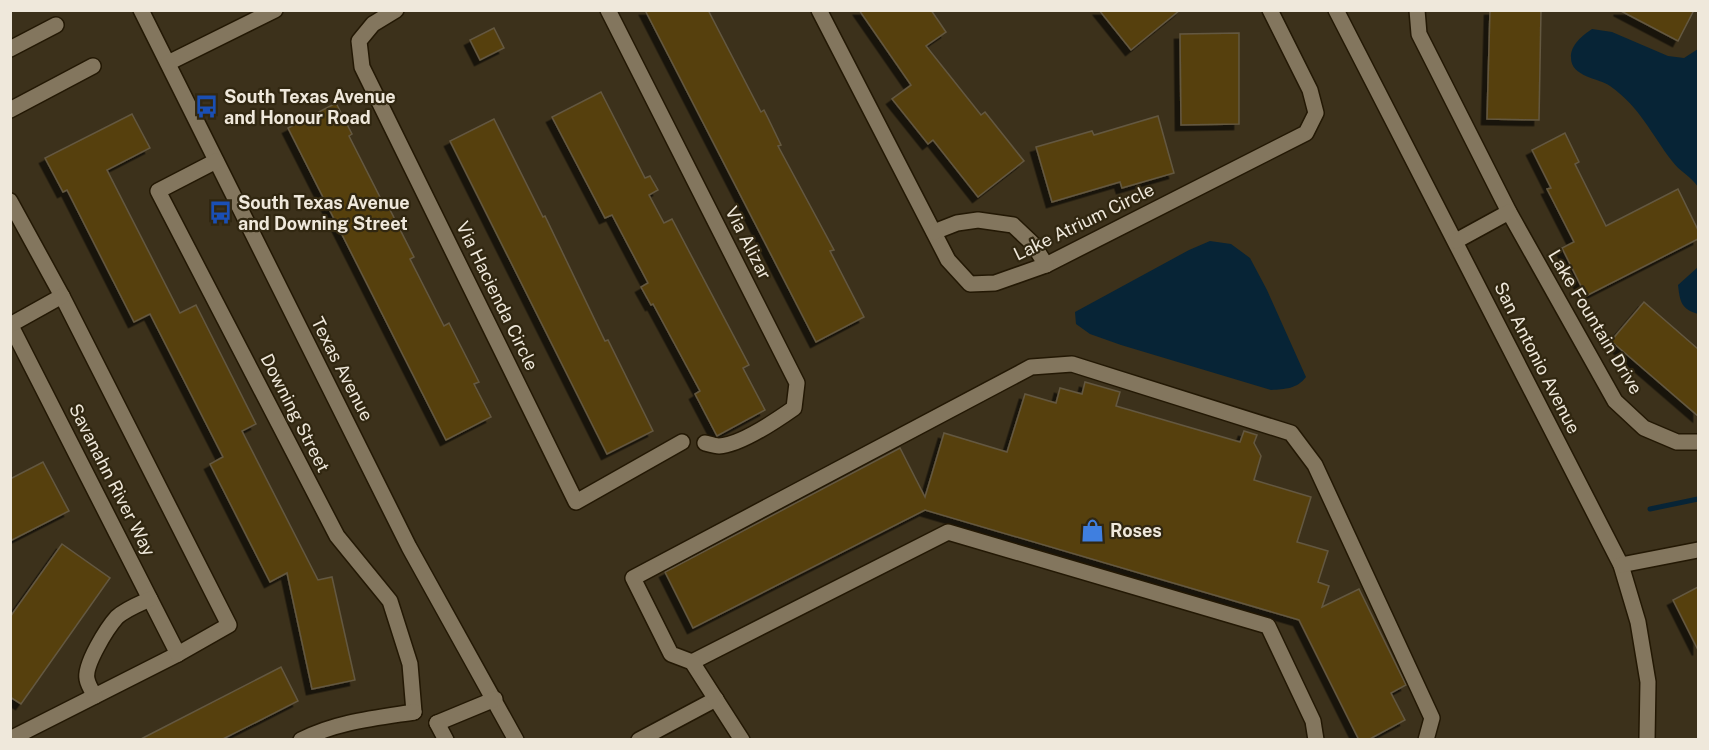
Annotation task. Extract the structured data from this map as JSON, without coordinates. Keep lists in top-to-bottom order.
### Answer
{
  "streets": {
    "street": [
      "Lake Atrium Circle",
      "Via Alizar",
      "Via Hacienda Circle",
      "Lake Fountain Drive",
      "San Antonio Avenue",
      "Texas Avenue",
      "Downing Street",
      "Savanahn River Way"
    ]
  },
  "crossings": [
    ["Texas Avenue", "Downing Street"]
  ],
  "places": {
    "bus stop": ["South Texas Avenue and Honour Road", "South Texas Avenue and Downing Street"],
    "shop": ["Roses"]
  }
}
